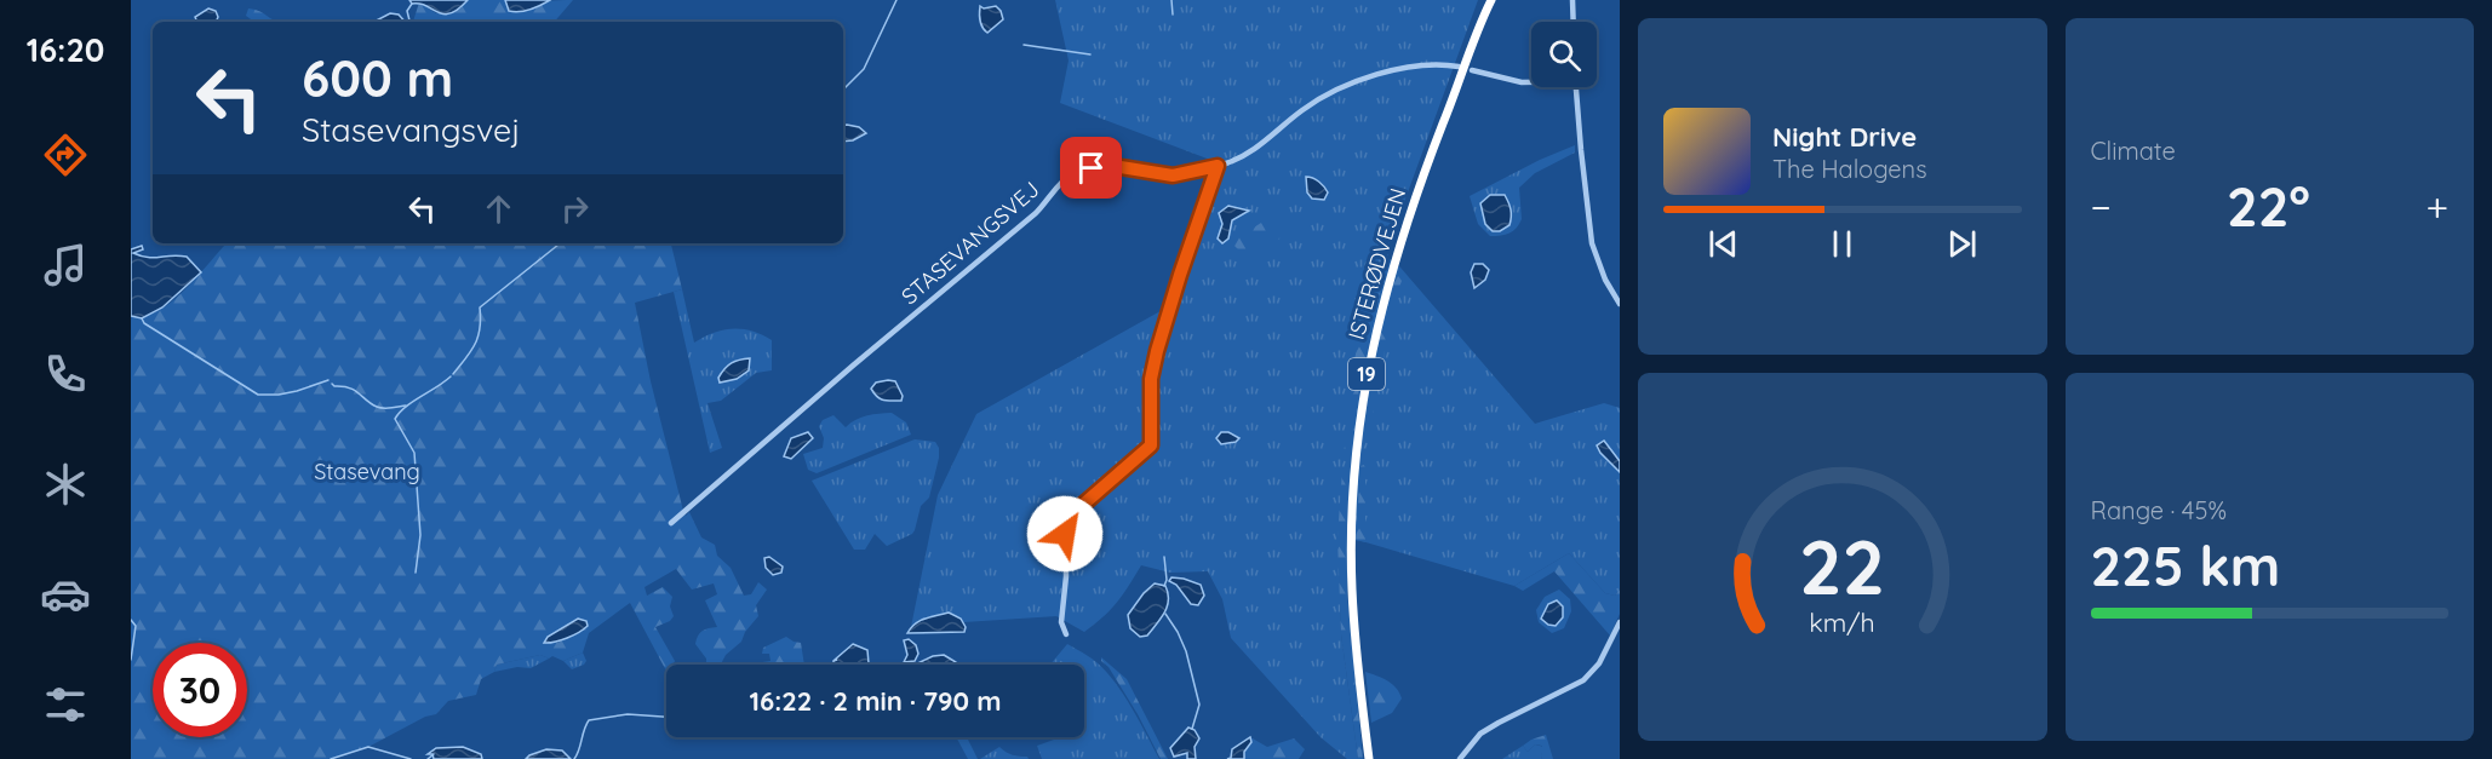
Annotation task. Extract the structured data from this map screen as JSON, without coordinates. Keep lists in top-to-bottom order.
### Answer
{
  "streets": {
    "highway": ["ISTERØDVEJEN", "19"],
    "street": ["STASEVANGSVEJ"]
  },
  "parks": ["Stasevang"],
  "page": {
    "tabs": "16:20",
    "tile": [
      "Climate",
      ["Range · 45%", "225 km"]
    ],
    "turn": ["600 m", "Stasevangsvej"],
    "song": ["Night Drive", "The Halogens"],
    "heat": ["−", "22°", "+"],
    "limit": "30",
    "trip": "16:22 · 2 min · 790 m",
    "gauge": ["22", "km/h"]
  }
}
